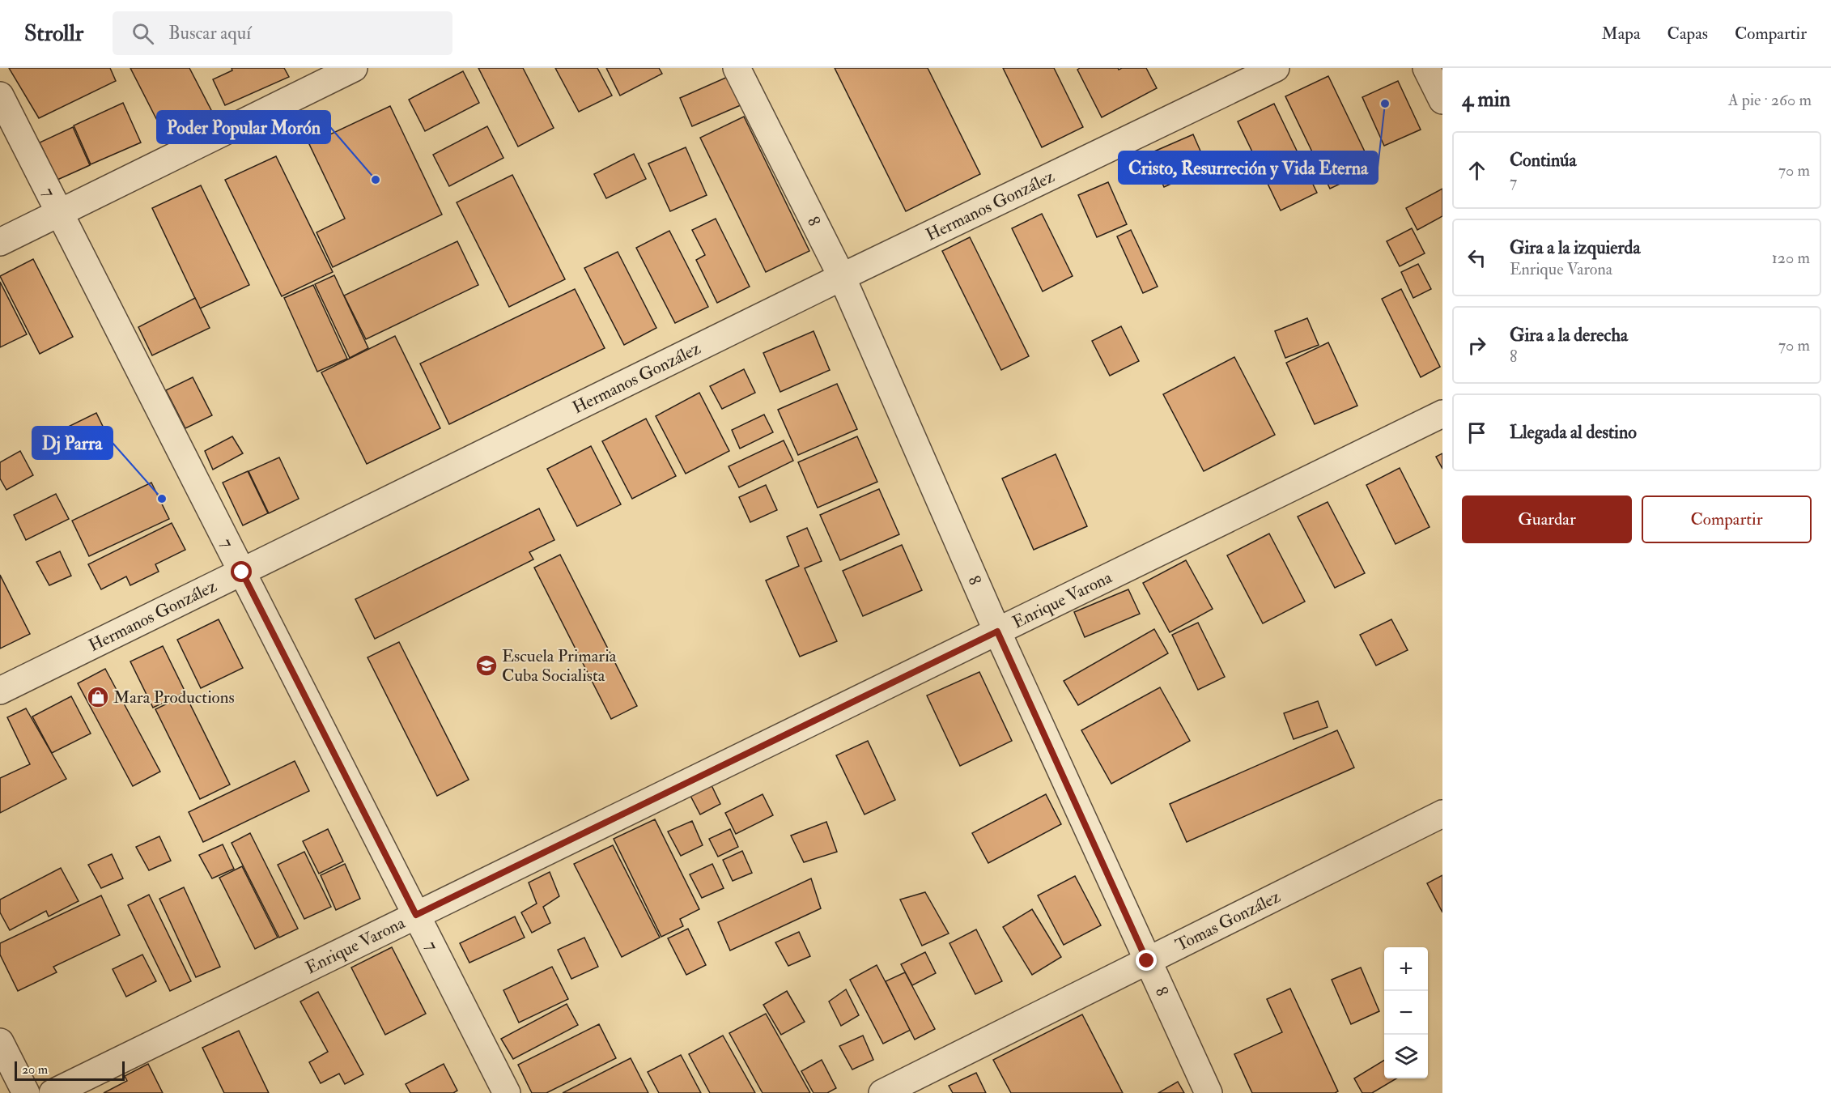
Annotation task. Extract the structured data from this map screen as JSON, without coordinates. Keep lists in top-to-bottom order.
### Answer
{
  "streets": {
    "street": [
      "7",
      "Hermanos González",
      "8",
      "Enrique Varona",
      "Tomas González"
    ]
  },
  "crossings": [
    ["7", "Hermanos González"],
    ["7", "Enrique Varona"],
    ["Hermanos González", "8"],
    ["8", "Enrique Varona"],
    ["8", "Tomas González"]
  ],
  "places": {
    "other": ["Cristo, Resurreción y Vida Eterna", "Poder Popular Morón", "Dj Parra"],
    "school or university": ["Escuela Primaria Cuba Socialista"],
    "shop": ["Mara Productions"]
  },
  "scale_bar": "20 m",
  "page": {
    "header": "Strollr",
    "search": "Buscar aquí",
    "nav": ["Mapa", "Capas", "Compartir"],
    "heading": ["4 min", "A pie · 260 m"],
    "list": [
      ["Continúa", "7", "70 m"],
      ["Gira a la izquierda", "Enrique Varona", "120 m"],
      ["Gira a la derecha", "8", "70 m"],
      "Llegada al destino"
    ],
    "buttons": ["Guardar", "Compartir"],
    "map_buttons": ["+", "−"],
    "scale": "20 m"
  }
}
